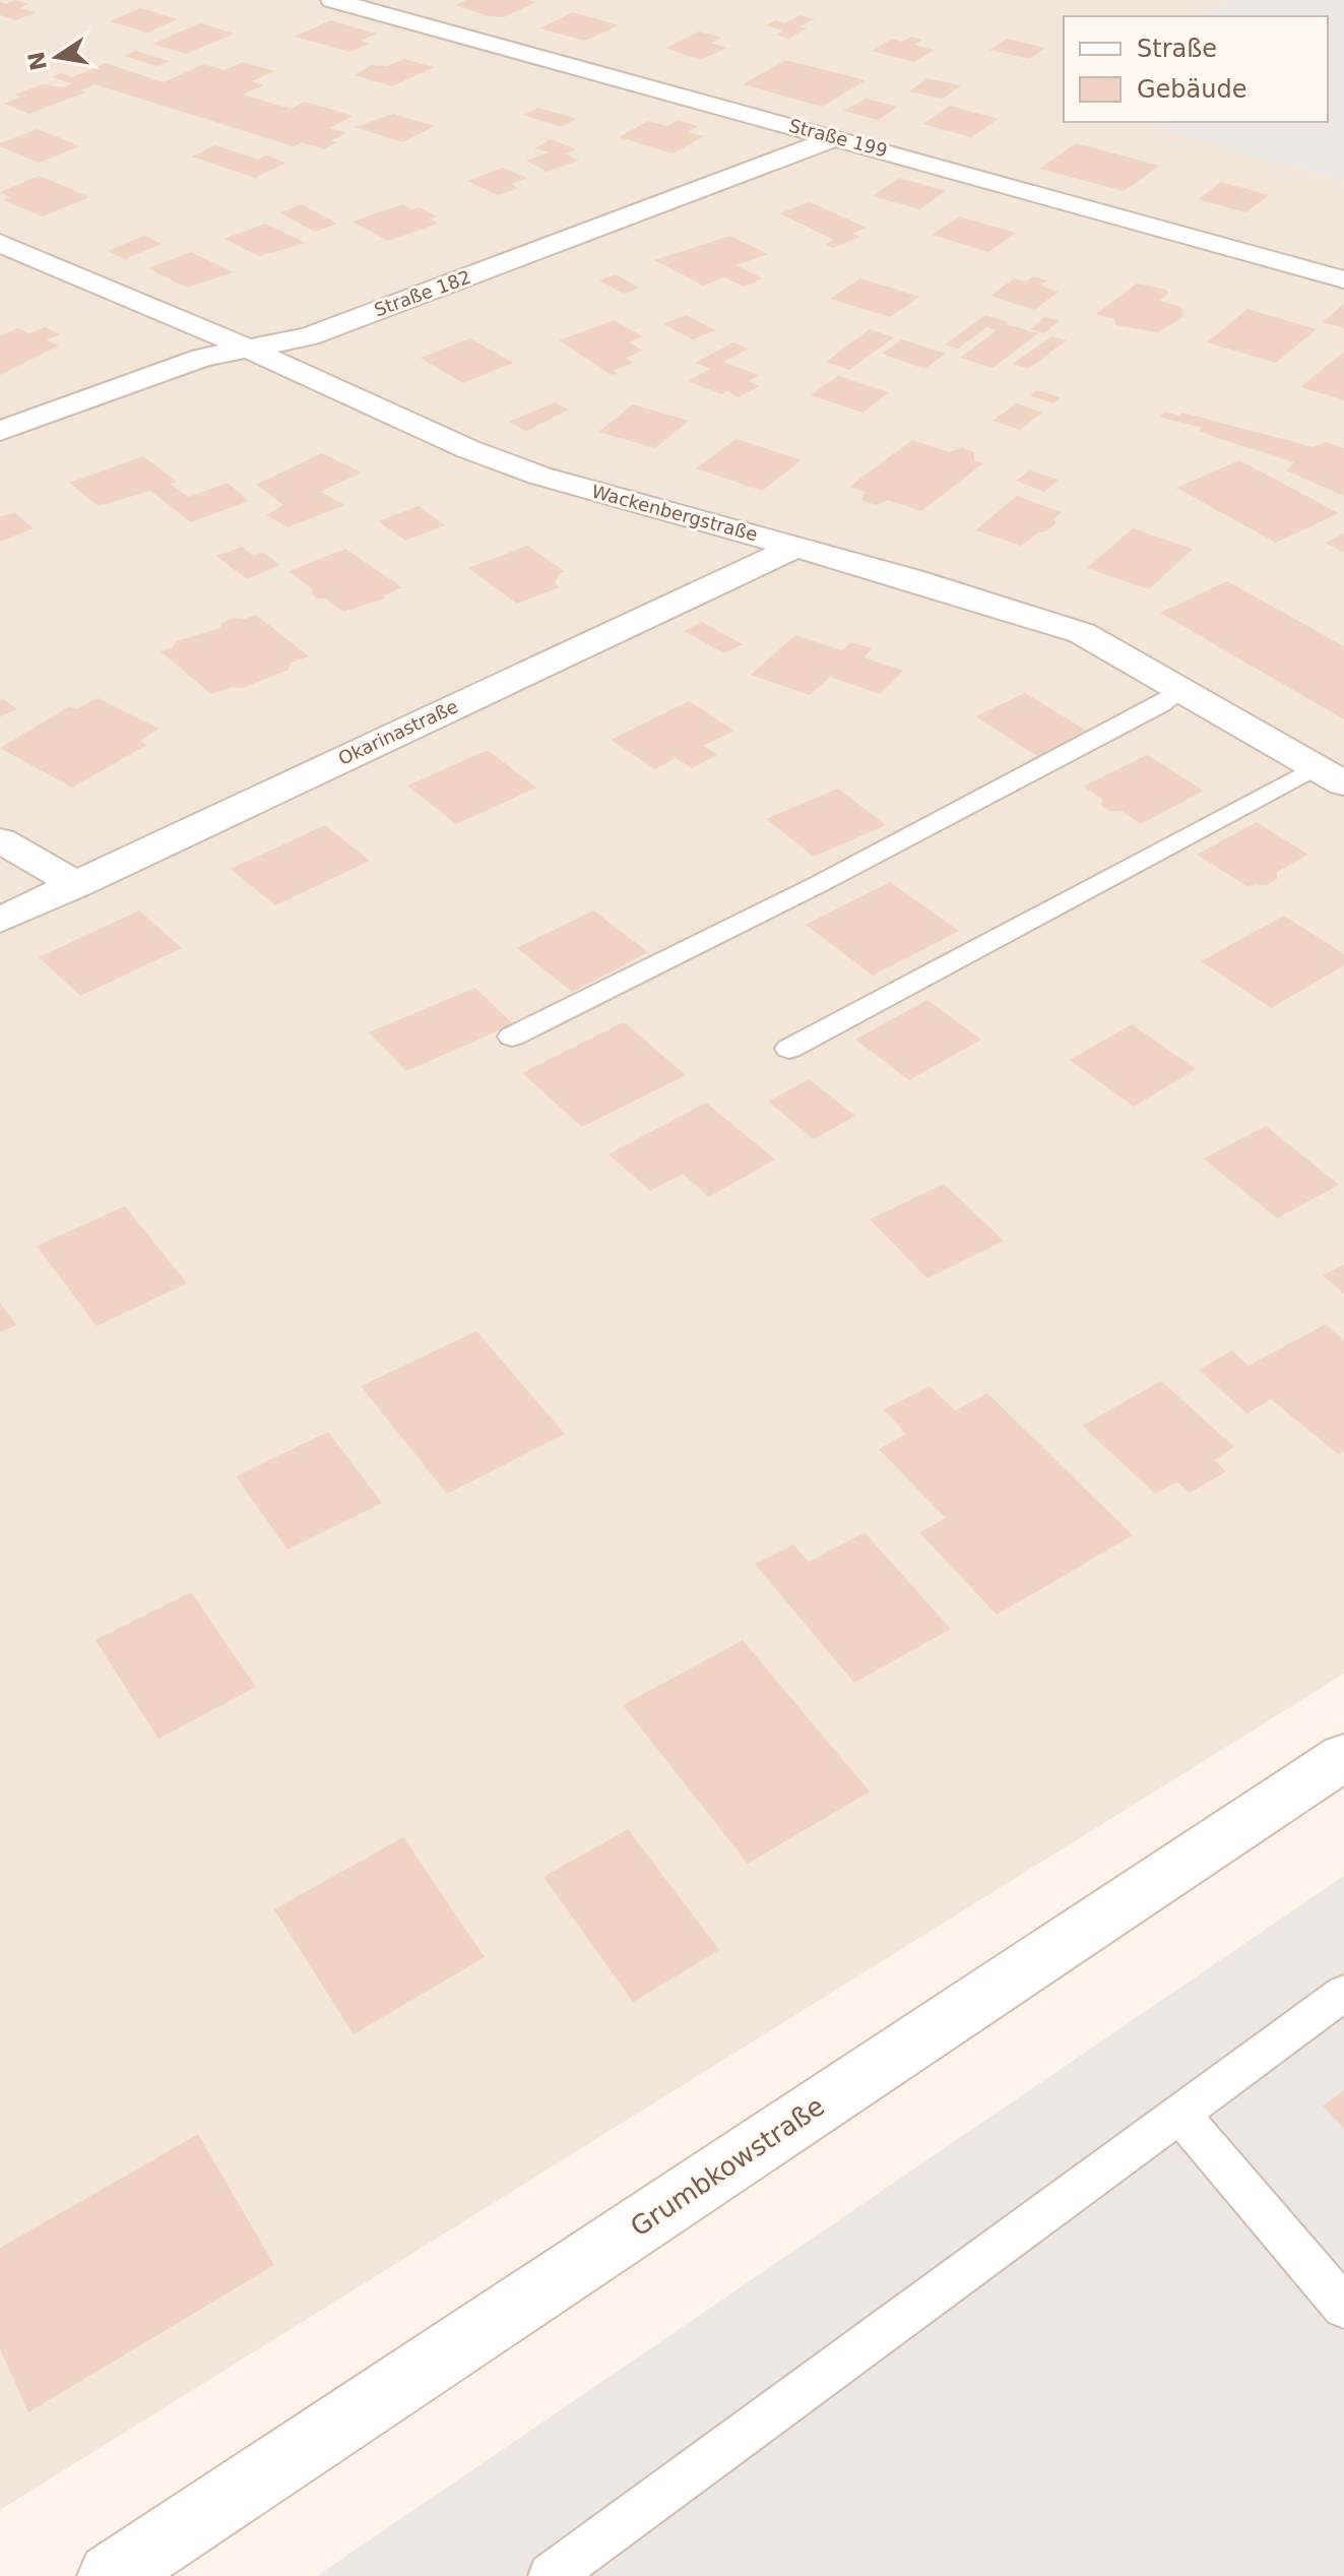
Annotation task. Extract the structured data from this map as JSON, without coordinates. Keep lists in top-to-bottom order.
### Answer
{
  "streets": {
    "street": [
      "Straße 199",
      "Straße 182",
      "Wackenbergstraße",
      "Okarinastraße",
      "Grumbkowstraße"
    ]
  },
  "crossings": [
    ["Straße 199", "Straße 182"],
    ["Straße 182", "Wackenbergstraße"],
    ["Wackenbergstraße", "Okarinastraße"]
  ],
  "legend": ["Straße", "Gebäude"],
  "north": "left"
}
